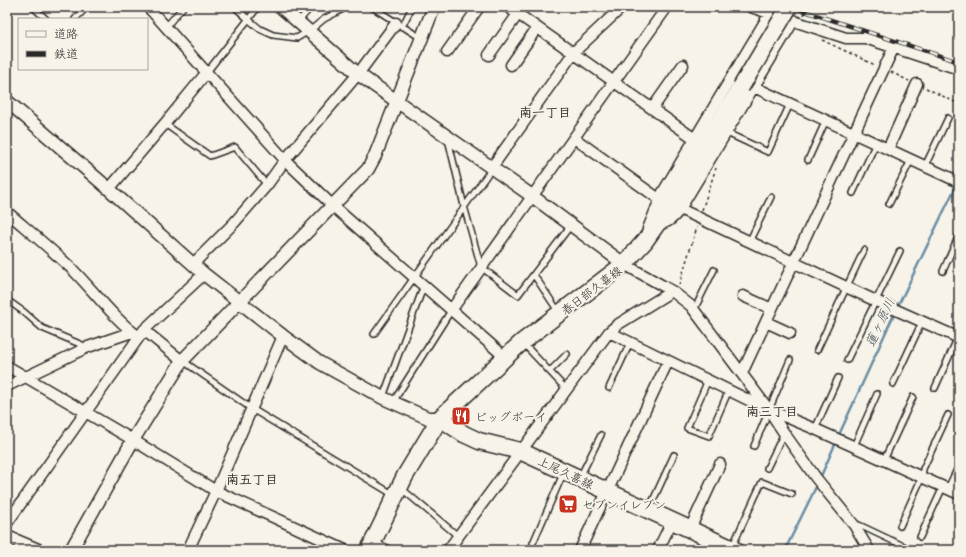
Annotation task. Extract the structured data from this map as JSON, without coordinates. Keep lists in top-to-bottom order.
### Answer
{
  "streets": {
    "main road": ["春日部久喜線", "上尾久喜線"]
  },
  "crossings": [
    ["春日部久喜線", "上尾久喜線"]
  ],
  "districts": ["南一丁目", "南三丁目", "南五丁目"],
  "water": ["蓮ヶ原川"],
  "places": {
    "restaurant": ["ビッグボーイ"],
    "supermarket": ["セブンイレブン"]
  },
  "legend": ["道路", "鉄道"]
}
